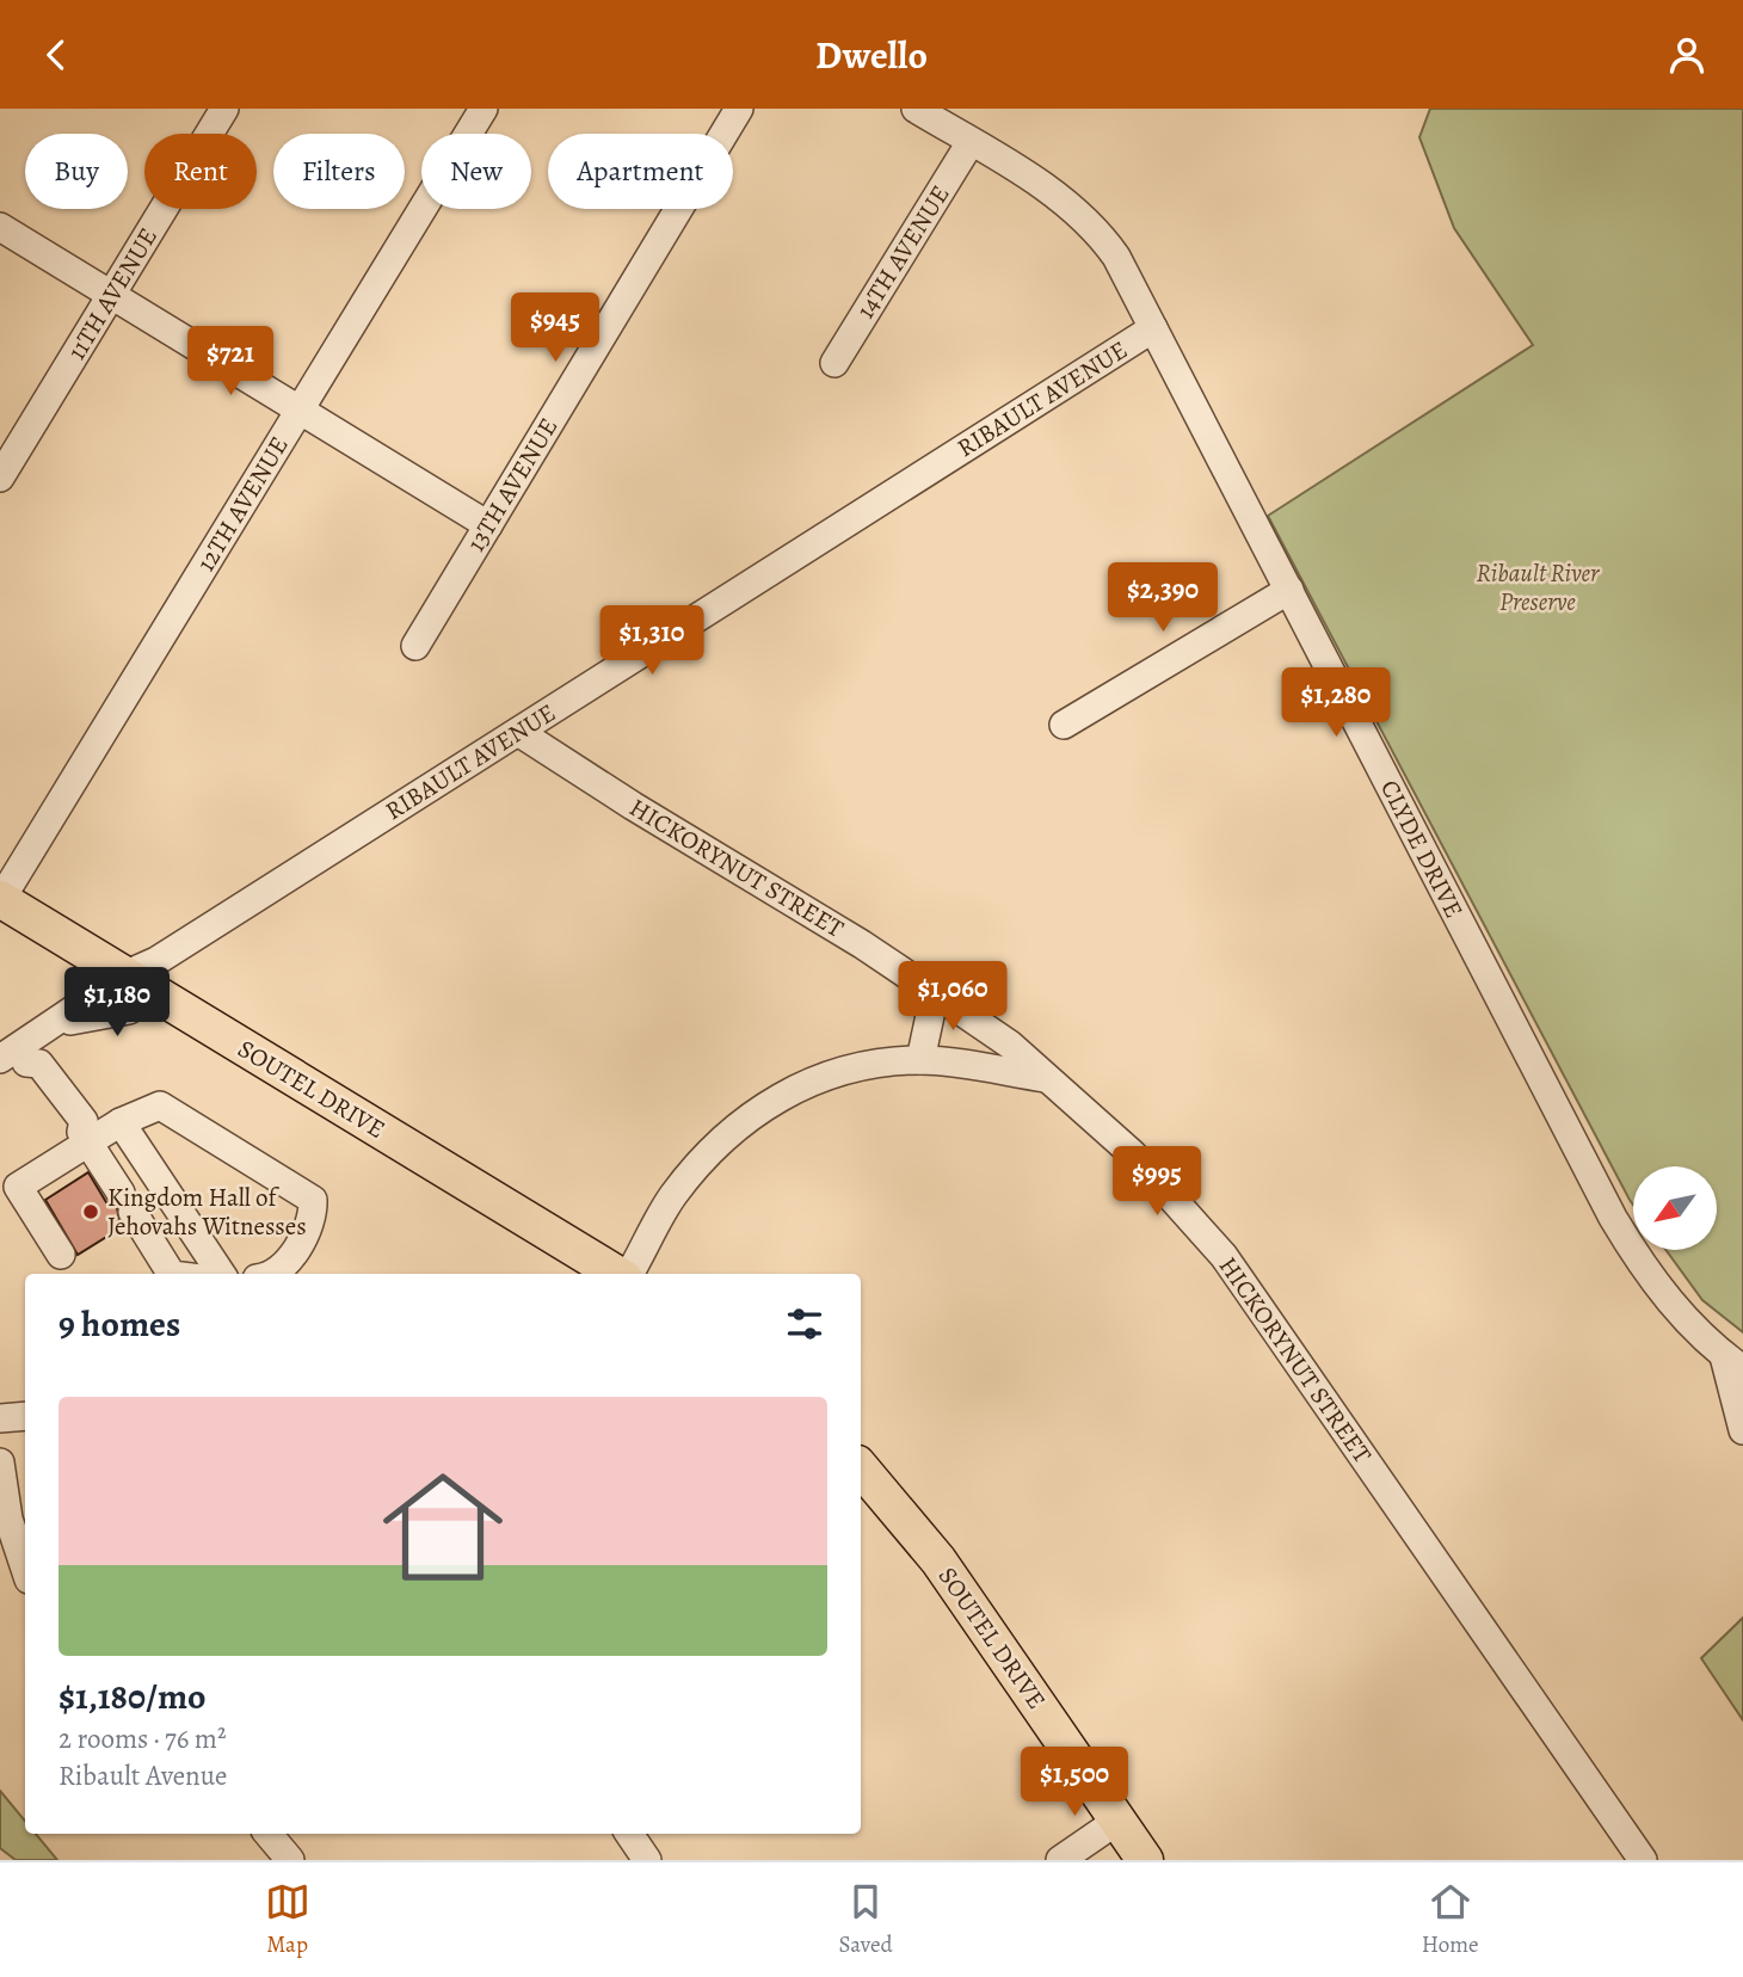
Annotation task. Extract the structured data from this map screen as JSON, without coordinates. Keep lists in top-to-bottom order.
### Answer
{
  "streets": {
    "main road": ["SOUTEL DRIVE"],
    "street": [
      "14TH AVENUE",
      "11TH AVENUE",
      "RIBAULT AVENUE",
      "13TH AVENUE",
      "12TH AVENUE",
      "CLYDE DRIVE",
      "HICKORYNUT STREET"
    ]
  },
  "crossings": [
    ["14TH AVENUE", "CLYDE DRIVE"],
    ["RIBAULT AVENUE", "CLYDE DRIVE"],
    ["RIBAULT AVENUE", "HICKORYNUT STREET"],
    ["RIBAULT AVENUE", "SOUTEL DRIVE"],
    ["12TH AVENUE", "SOUTEL DRIVE"]
  ],
  "parks": ["Ribault River Preserve"],
  "places": ["Kingdom Hall of Jehovahs Witnesses"],
  "north": "bottom left",
  "page": {
    "header": "Dwello",
    "chip": [
      "Buy",
      "Rent",
      "Filters",
      "New",
      "Apartment"
    ],
    "price": [
      "$945",
      "$721",
      "$2,390",
      "$1,310",
      "$1,280",
      "$1,060",
      "$1,180",
      "$995",
      "$1,500"
    ],
    "heading": "9 homes",
    "list": [
      {
        "name": "$1,180/mo",
        "note": "2 rooms · 76 m² · Ribault Avenue"
      }
    ],
    "tabs": ["Map", "Saved", "Home"]
  }
}
